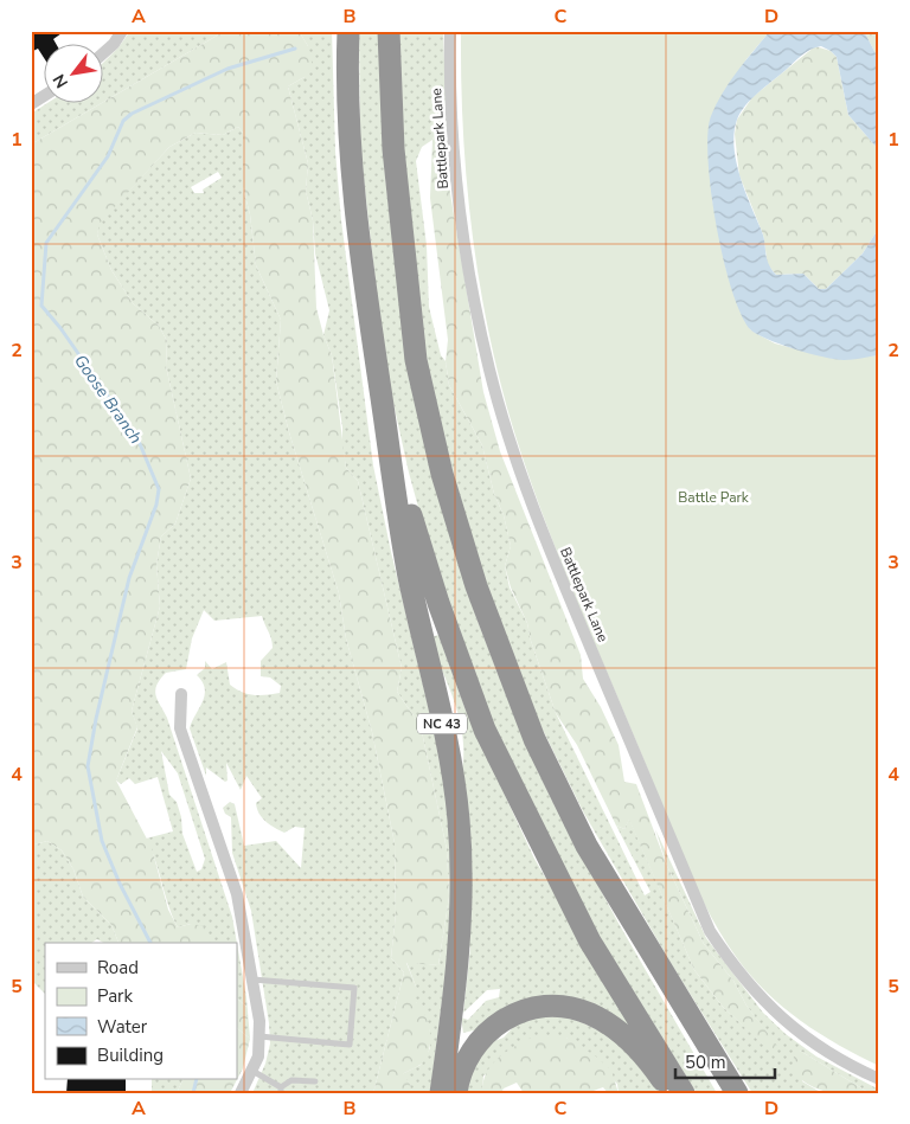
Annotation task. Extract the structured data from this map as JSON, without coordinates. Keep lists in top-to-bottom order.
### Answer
{
  "streets": {
    "highway": ["NC 43"],
    "street": ["Battlepark Lane"]
  },
  "water": ["Goose Branch"],
  "parks": ["Battle Park"],
  "legend": [
    "Road",
    "Park",
    "Water",
    "Building"
  ],
  "scale_bar": "50 m",
  "north": "bottom left",
  "grid": {
    "columns": [
      "A",
      "B",
      "C",
      "D"
    ],
    "rows": [
      "1",
      "2",
      "3",
      "4",
      "5"
    ]
  }
}
